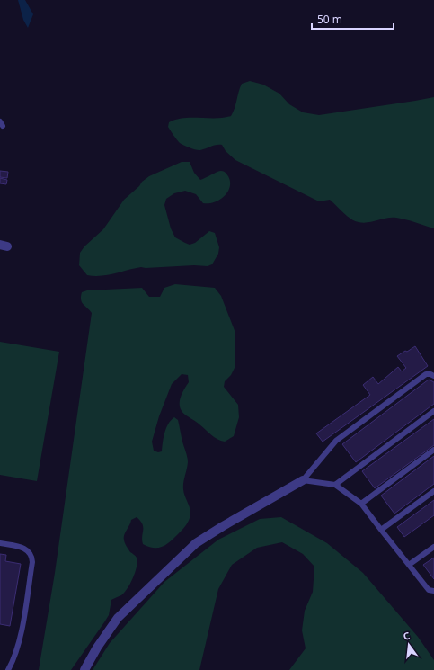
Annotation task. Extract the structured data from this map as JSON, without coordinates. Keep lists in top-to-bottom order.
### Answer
{
  "scale_bar": "50 m",
  "north": "top"
}
